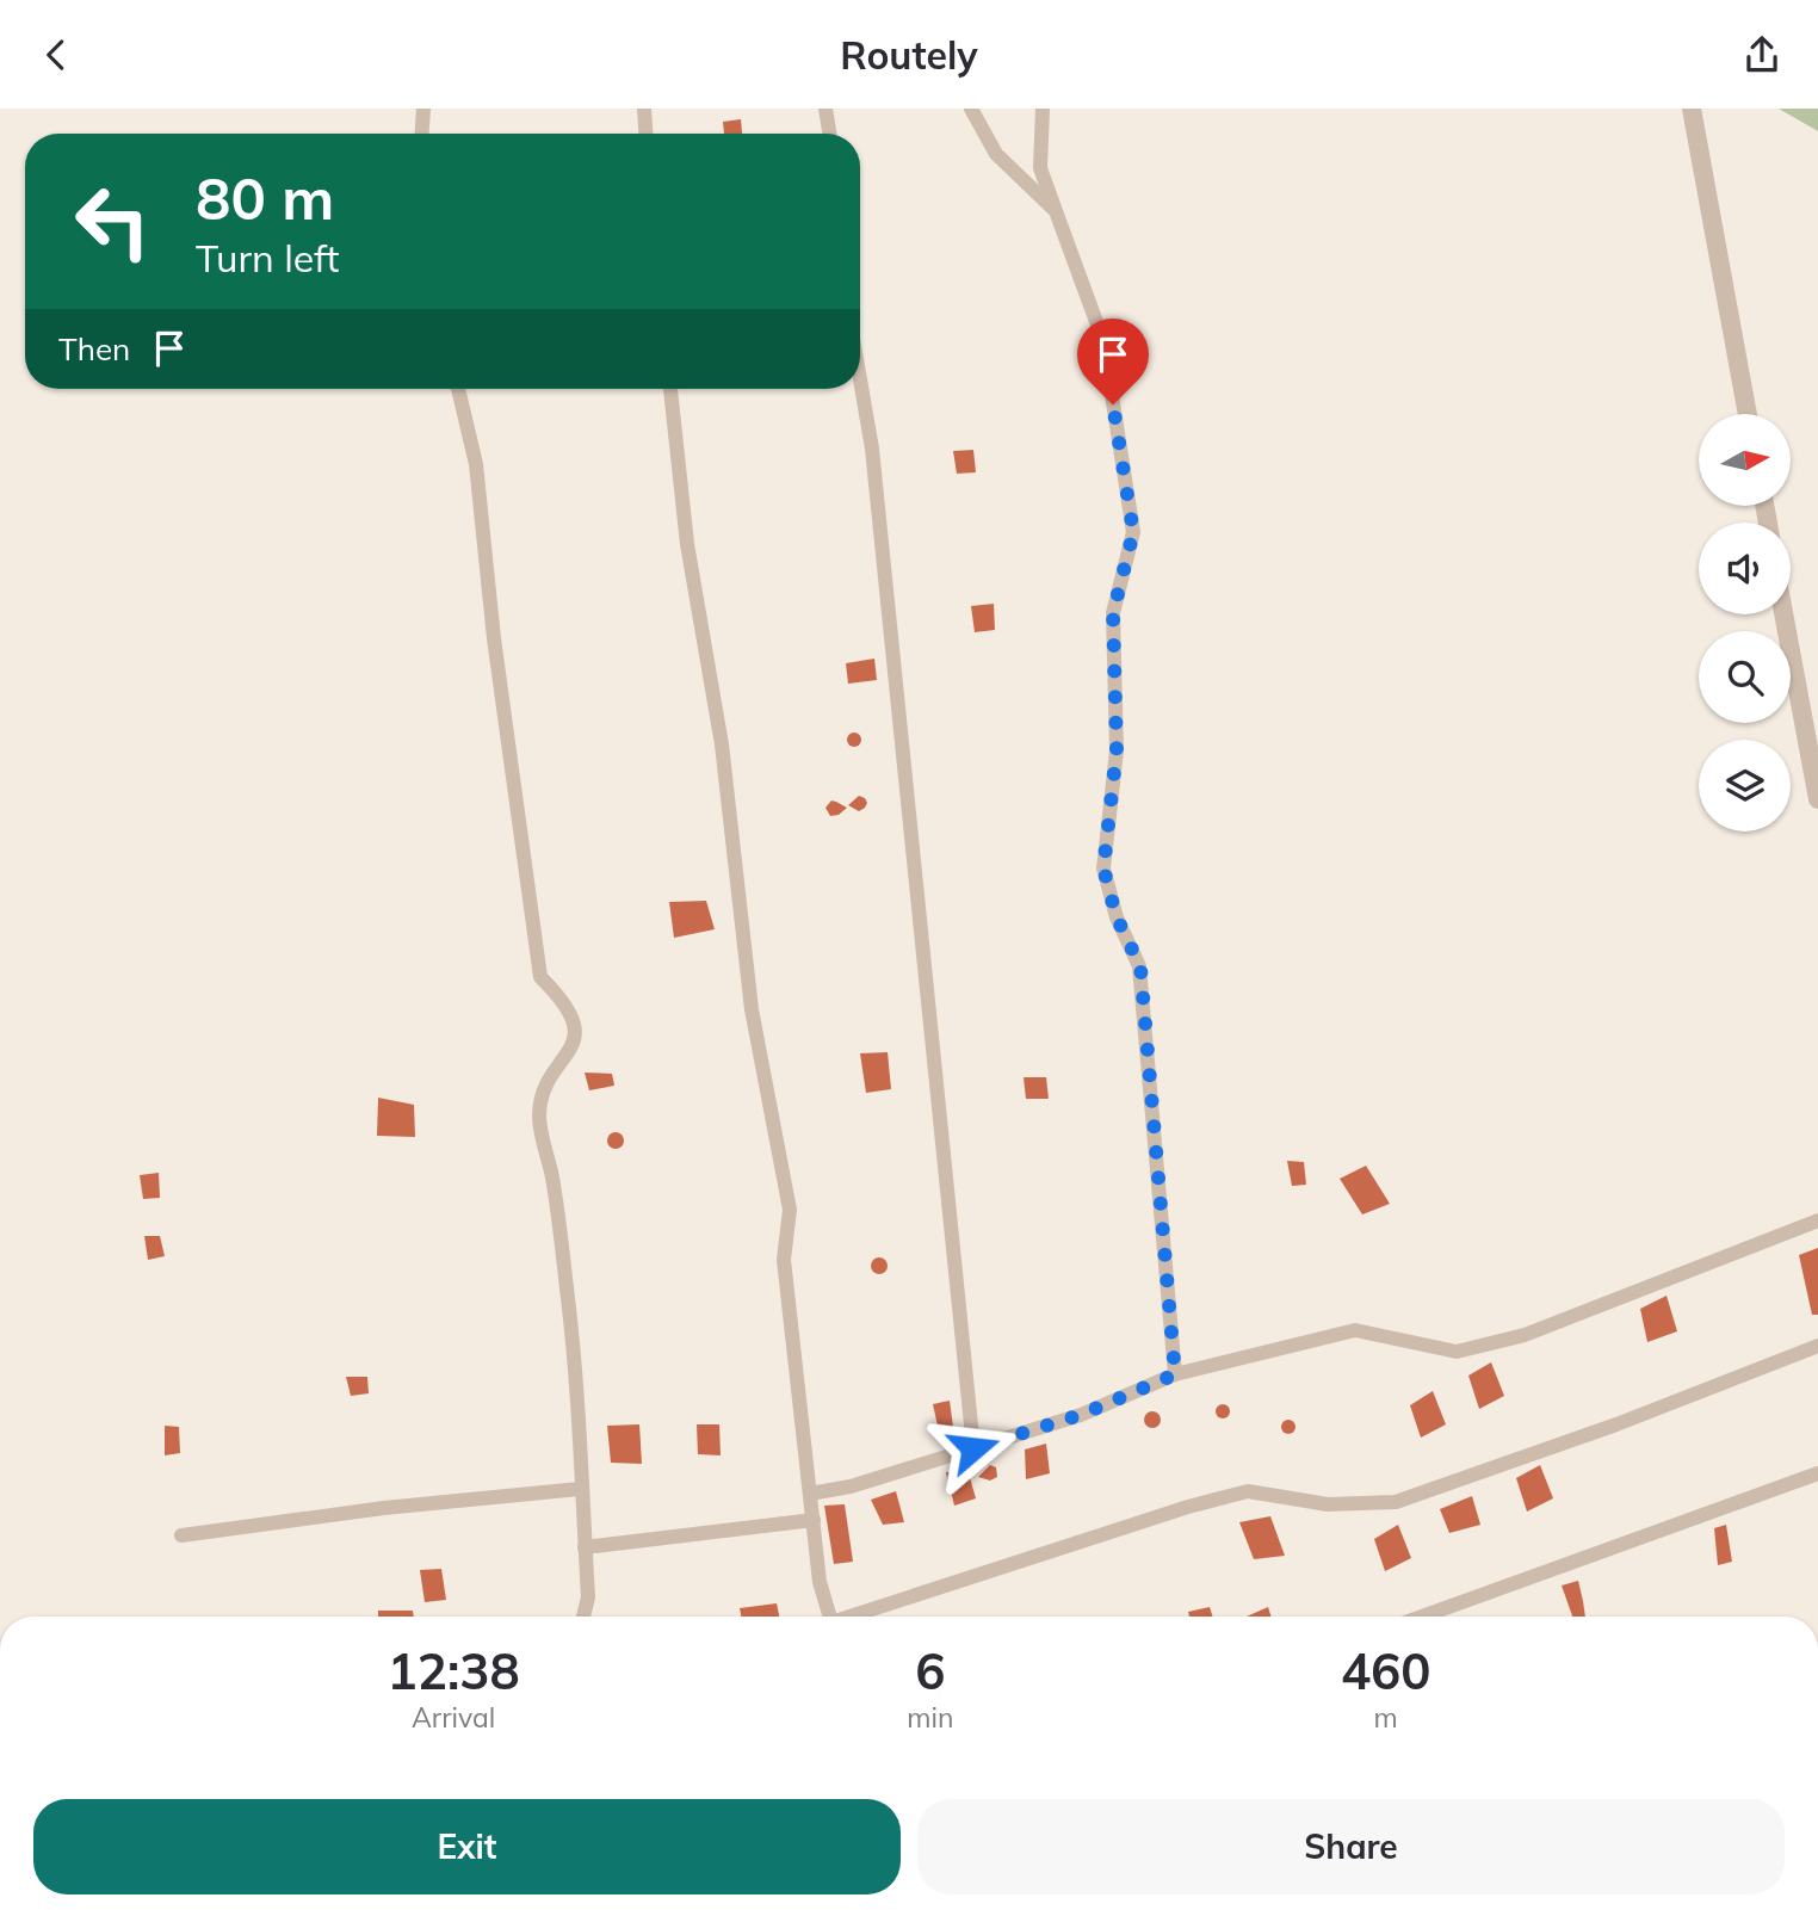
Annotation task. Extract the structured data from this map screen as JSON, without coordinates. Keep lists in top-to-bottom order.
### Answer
{
  "north": "right",
  "page": {
    "header": "Routely",
    "turn": ["80 m", "Turn left"],
    "then": "Then",
    "eta": [
      "12:38",
      "Arrival",
      "6",
      "min",
      "460",
      "m"
    ],
    "buttons": ["Exit", "Share"]
  }
}
